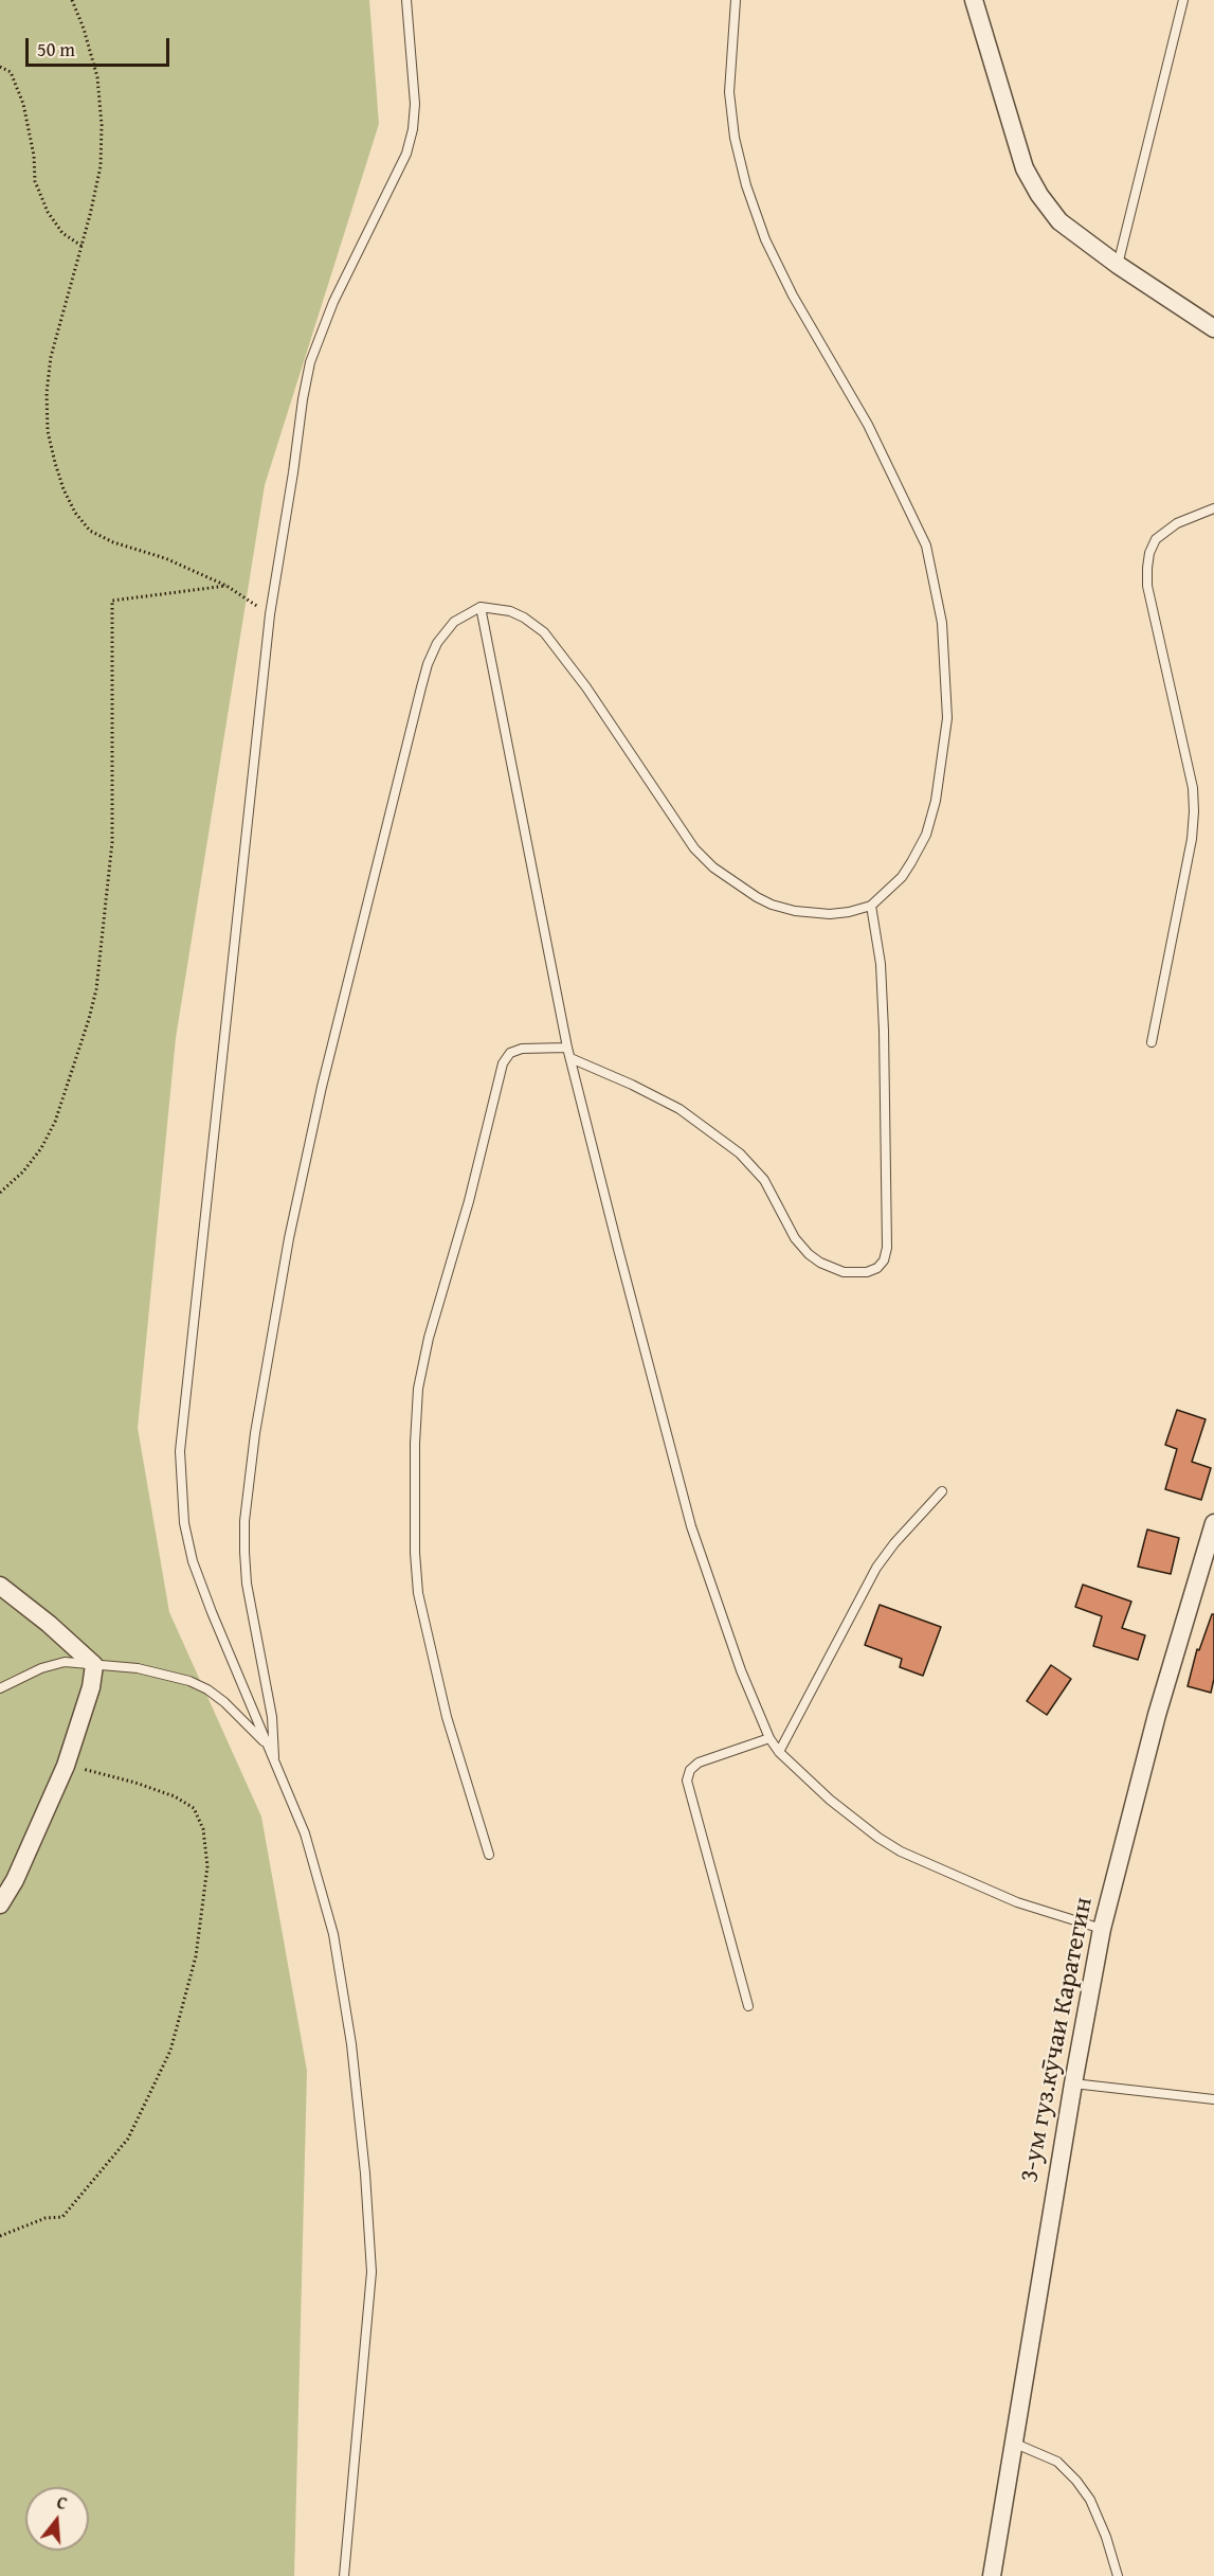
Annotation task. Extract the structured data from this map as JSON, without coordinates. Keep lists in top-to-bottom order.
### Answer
{
  "streets": {
    "street": ["3-ум гуз.кӯчаи Каратегин"]
  },
  "scale_bar": "50 m",
  "north": "top"
}
